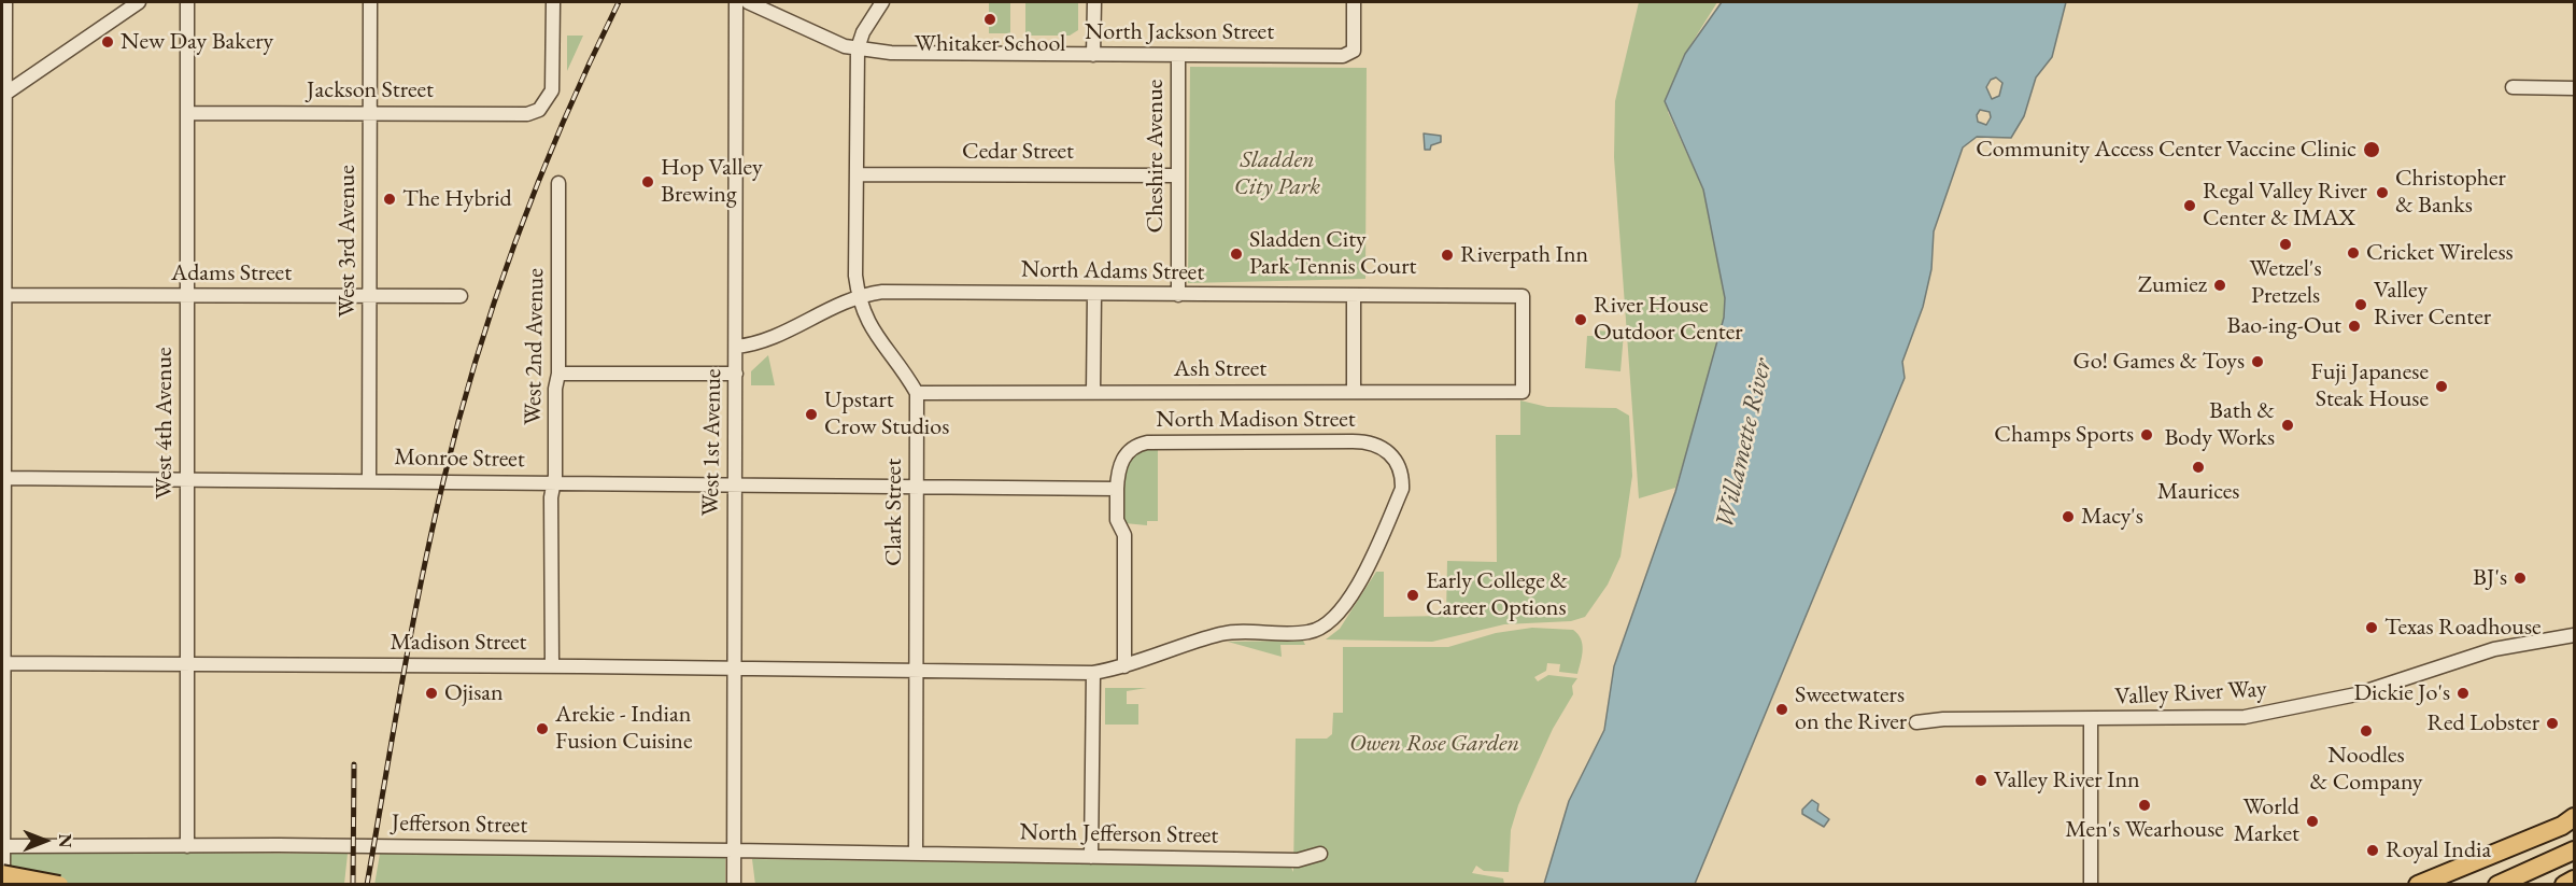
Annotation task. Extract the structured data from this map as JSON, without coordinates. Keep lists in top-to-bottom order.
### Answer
{
  "streets": {
    "street": [
      "North Jackson Street",
      "Jackson Street",
      "Cedar Street",
      "Cheshire Avenue",
      "West 3rd Avenue",
      "North Adams Street",
      "Adams Street",
      "West 2nd Avenue",
      "Ash Street",
      "North Madison Street",
      "West 4th Avenue",
      "West 1st Avenue",
      "Monroe Street",
      "Clark Street",
      "Madison Street",
      "Valley River Way",
      "Jefferson Street",
      "North Jefferson Street"
    ]
  },
  "crossings": [
    ["North Jackson Street", "Cheshire Avenue"],
    ["Jackson Street", "West 3rd Avenue"],
    ["Jackson Street", "West 4th Avenue"],
    ["Cedar Street", "Cheshire Avenue"],
    ["Cheshire Avenue", "North Adams Street"],
    ["West 3rd Avenue", "Adams Street"],
    ["West 3rd Avenue", "Monroe Street"],
    ["North Adams Street", "Ash Street"],
    ["Adams Street", "West 4th Avenue"],
    ["West 2nd Avenue", "Monroe Street"],
    ["West 2nd Avenue", "Madison Street"],
    ["Ash Street", "Clark Street"],
    ["North Madison Street", "Monroe Street"],
    ["North Madison Street", "Clark Street"],
    ["North Madison Street", "Madison Street"],
    ["West 4th Avenue", "Monroe Street"],
    ["West 4th Avenue", "Madison Street"],
    ["West 4th Avenue", "Jefferson Street"],
    ["West 1st Avenue", "Monroe Street"],
    ["West 1st Avenue", "Madison Street"],
    ["West 1st Avenue", "Jefferson Street"],
    ["Monroe Street", "Clark Street"],
    ["Clark Street", "Madison Street"],
    ["Clark Street", "Jefferson Street"],
    ["Clark Street", "North Jefferson Street"],
    ["Jefferson Street", "North Jefferson Street"]
  ],
  "water": ["Willamette River"],
  "parks": ["Sladden City Park", "Owen Rose Garden"],
  "places": [
    "Whitaker School",
    "New Day Bakery",
    "Community Access Center Vaccine Clinic",
    "Hop Valley Brewing",
    "Christopher & Banks",
    "The Hybrid",
    "Regal Valley River Center & IMAX",
    "Wetzel's Pretzels",
    "Cricket Wireless",
    "Sladden City Park Tennis Court",
    "Riverpath Inn",
    "Zumiez",
    "Valley River Center",
    "River House Outdoor Center",
    "Bao-ing-Out",
    "Go! Games & Toys",
    "Fuji Japanese Steak House",
    "Upstart Crow Studios",
    "Bath & Body Works",
    "Champs Sports",
    "Maurices",
    "Macy's",
    "BJ's",
    "Early College & Career Options",
    "Texas Roadhouse",
    "Ojisan",
    "Dickie Jo's",
    "Sweetwaters on the River",
    "Red Lobster",
    "Arekie - Indian Fusion Cuisine",
    "Noodles & Company",
    "Valley River Inn",
    "Men's Wearhouse",
    "World Market",
    "Royal India"
  ],
  "north": "right"
}
